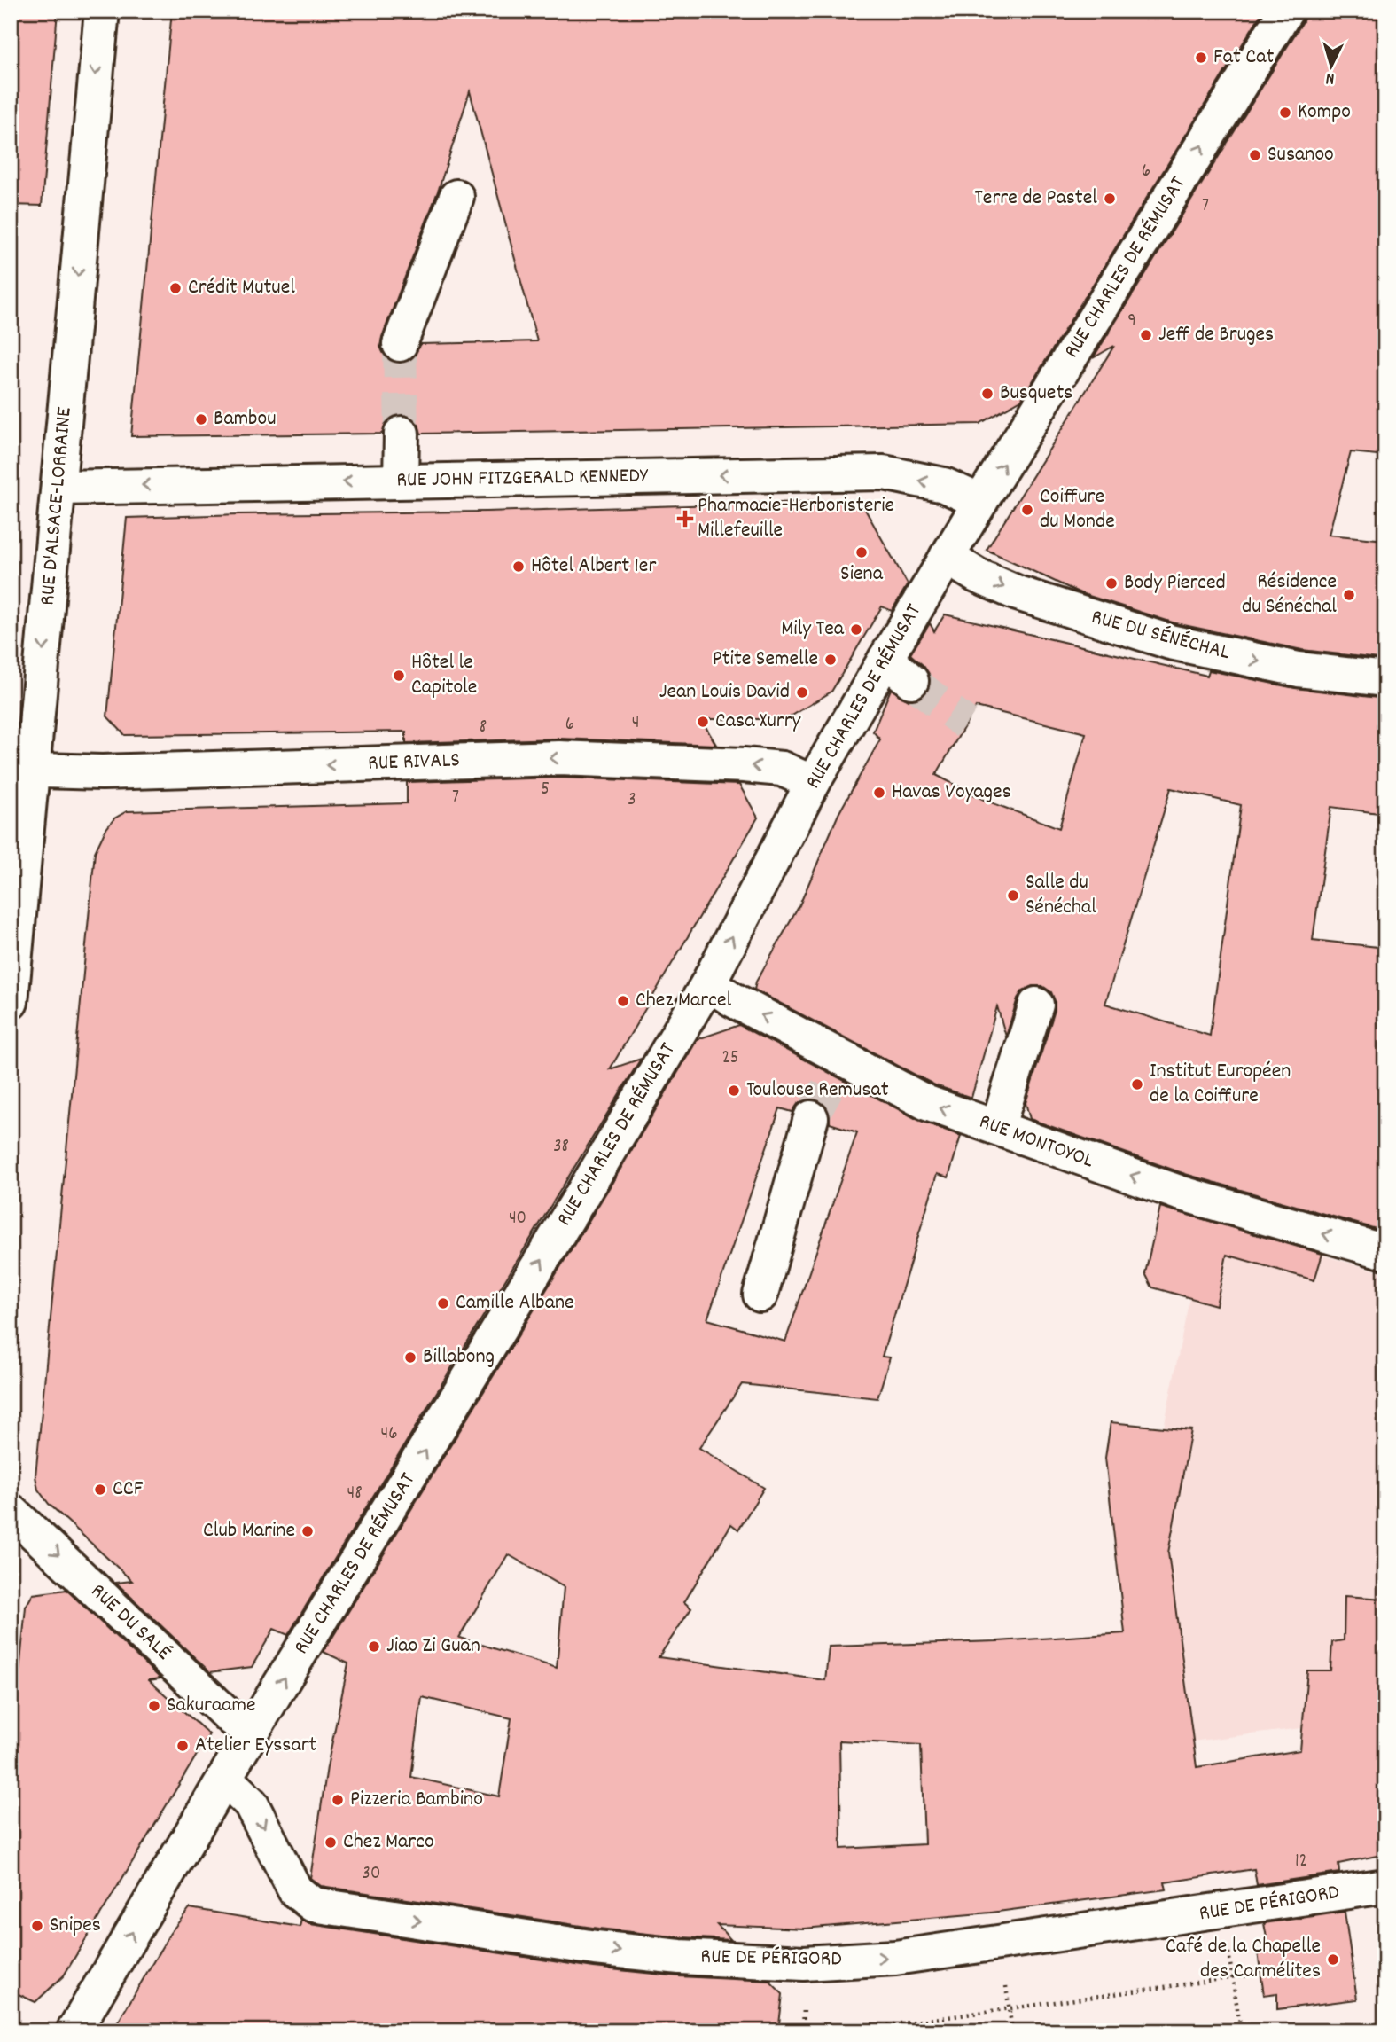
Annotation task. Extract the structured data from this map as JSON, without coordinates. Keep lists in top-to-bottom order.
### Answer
{
  "streets": {
    "street": [
      "RUE CHARLES DE RÉMUSAT",
      "RUE JOHN FITZGERALD KENNEDY",
      "RUE D'ALSACE-LORRAINE",
      "RUE DU SÉNÉCHAL",
      "RUE RIVALS",
      "RUE MONTOYOL",
      "RUE DU SALÉ",
      "RUE DE PÉRIGORD"
    ]
  },
  "crossings": [
    ["RUE CHARLES DE RÉMUSAT", "RUE JOHN FITZGERALD KENNEDY"],
    ["RUE CHARLES DE RÉMUSAT", "RUE DU SÉNÉCHAL"],
    ["RUE CHARLES DE RÉMUSAT", "RUE RIVALS"],
    ["RUE CHARLES DE RÉMUSAT", "RUE MONTOYOL"],
    ["RUE CHARLES DE RÉMUSAT", "RUE DU SALÉ"],
    ["RUE CHARLES DE RÉMUSAT", "RUE DE PÉRIGORD"],
    ["RUE JOHN FITZGERALD KENNEDY", "RUE D'ALSACE-LORRAINE"],
    ["RUE D'ALSACE-LORRAINE", "RUE RIVALS"]
  ],
  "one_way": [
    "RUE CHARLES DE RÉMUSAT",
    "RUE JOHN FITZGERALD KENNEDY",
    "RUE D'ALSACE-LORRAINE",
    "RUE DU SÉNÉCHAL",
    "RUE RIVALS",
    "RUE MONTOYOL",
    "RUE DU SALÉ",
    "RUE DE PÉRIGORD"
  ],
  "places": {
    "other": [
      "Fat Cat",
      "Kompo",
      "Susanoo",
      "Terre de Pastel",
      "Crédit Mutuel",
      "Jeff de Bruges",
      "Busquets",
      "Bambou",
      "Coiffure du Monde",
      "Siena",
      "Hôtel Albert 1er",
      "Body Pierced",
      "Résidence du Sénéchal",
      "Mily Tea",
      "Ptite Semelle",
      "Hôtel le Capitole",
      "Jean Louis David",
      "Casa Xurry",
      "Havas Voyages",
      "Salle du Sénéchal",
      "Chez Marcel",
      "Institut Européen de la Coiffure",
      "Toulouse Remusat",
      "Camille Albane",
      "Billabong",
      "CCF",
      "Club Marine",
      "Jiao Zi Guan",
      "Sakuraame",
      "Atelier Eyssart",
      "Pizzeria Bambino",
      "Chez Marco",
      "Snipes",
      "Café de la Chapelle des Carmélites"
    ],
    "health": ["Pharmacie-Herboristerie Millefeuille"]
  },
  "house_numbers": [
    "6",
    "7",
    "9",
    "4",
    "6",
    "8",
    "5",
    "7",
    "3",
    "25",
    "38",
    "40",
    "46",
    "48",
    "12",
    "30"
  ],
  "north": "bottom"
}
